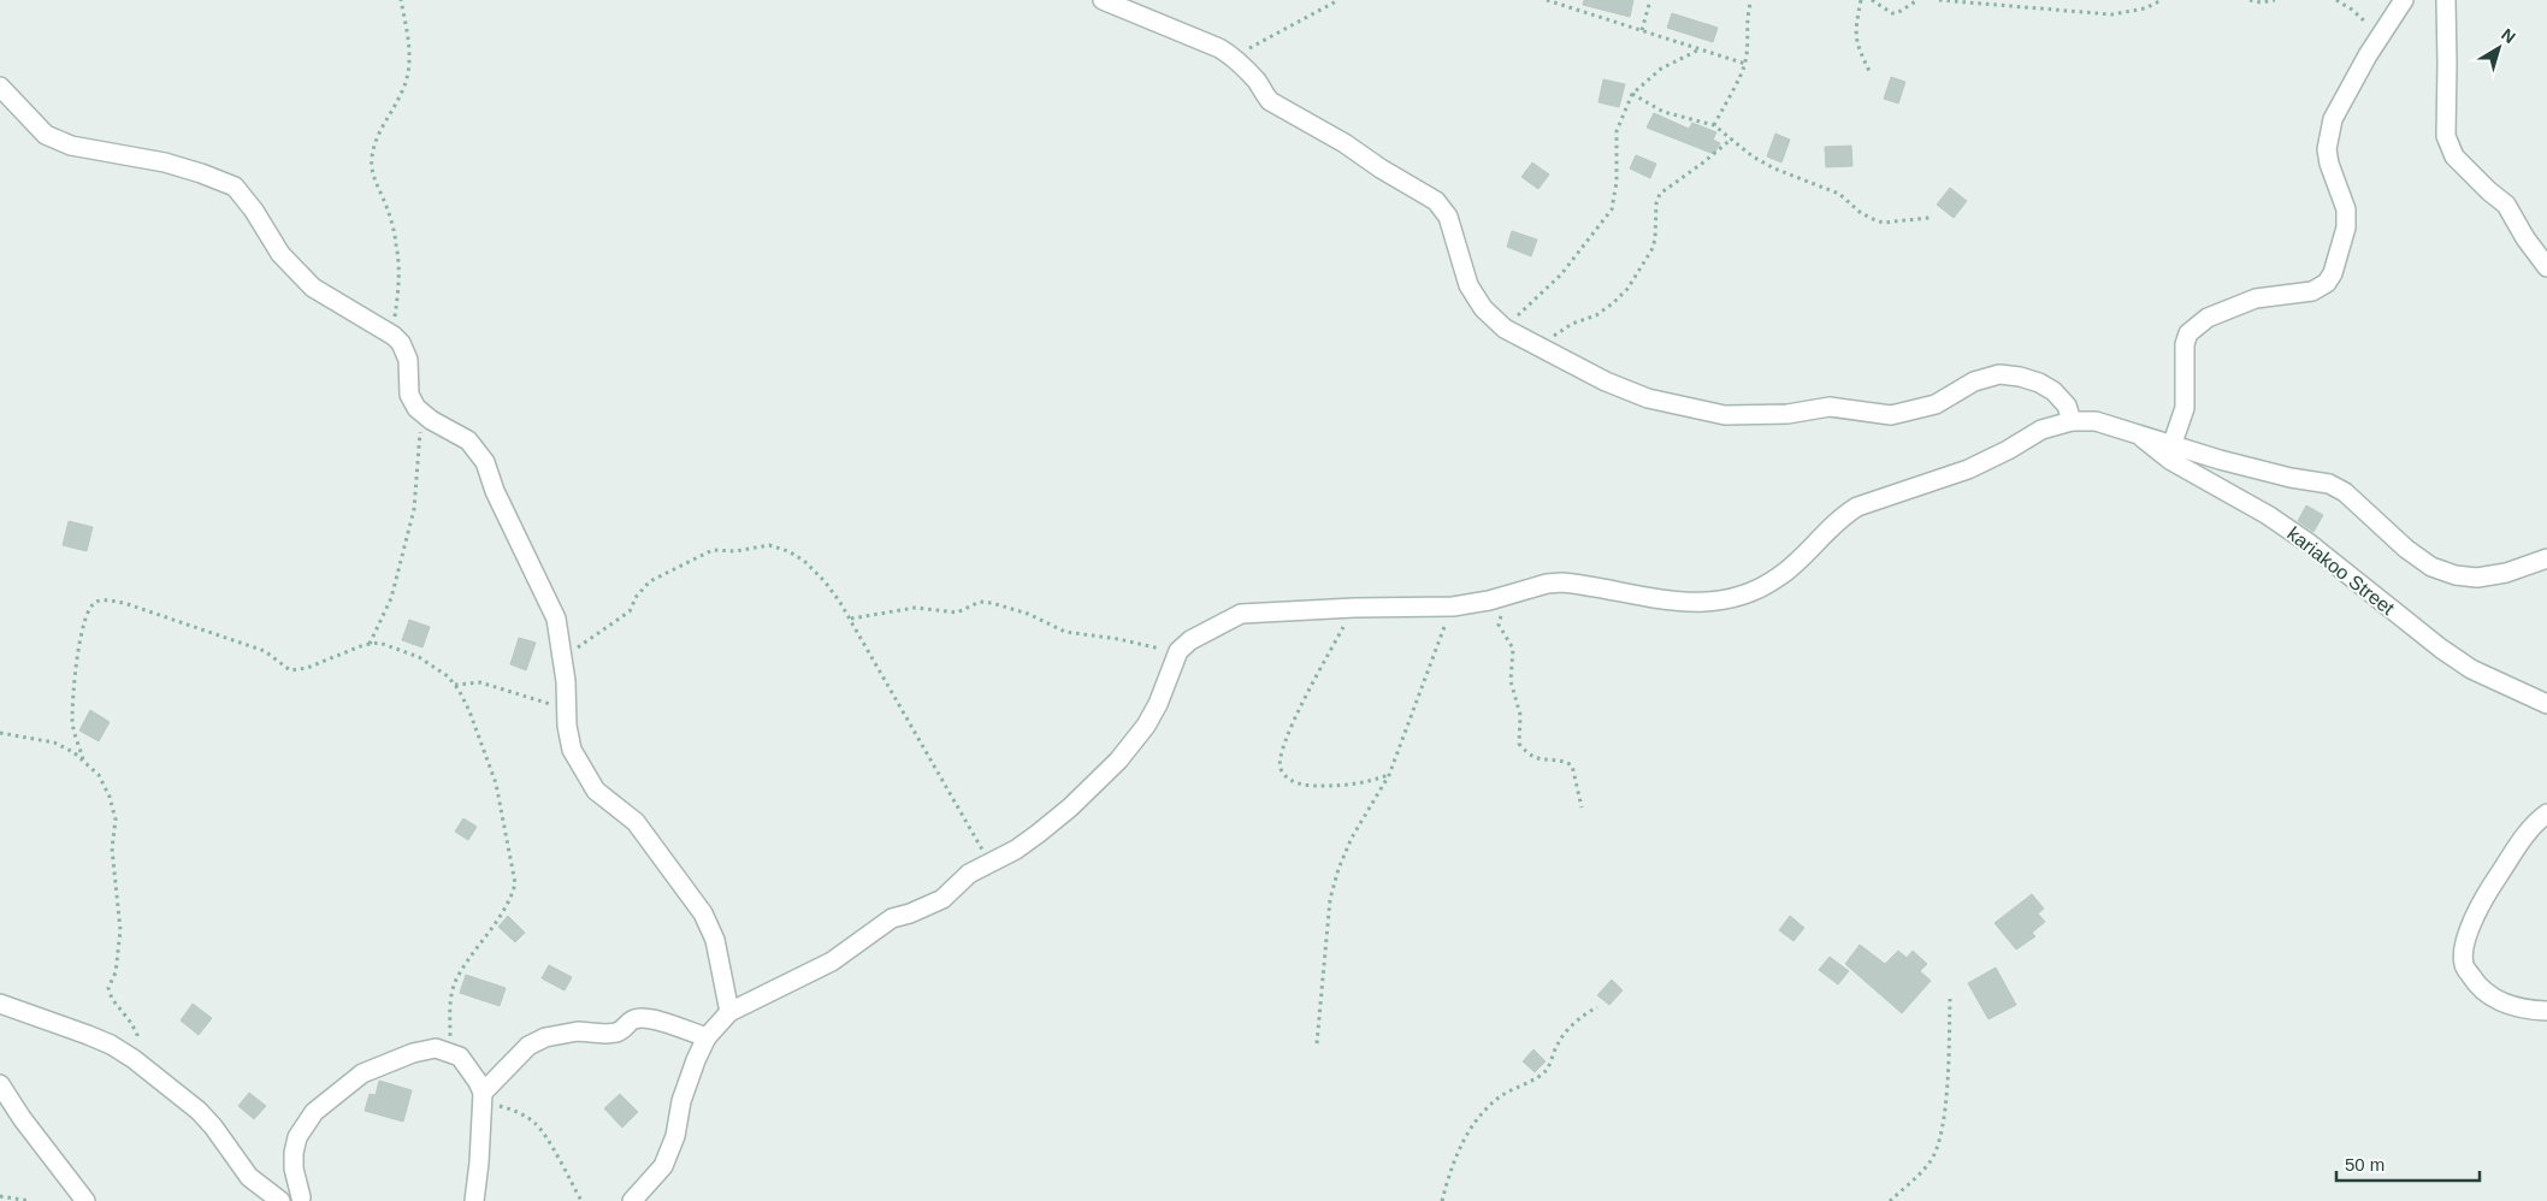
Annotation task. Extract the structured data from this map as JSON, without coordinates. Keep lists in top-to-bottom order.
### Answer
{
  "streets": {
    "street": ["kariakoo Street"]
  },
  "scale_bar": "50 m",
  "north": "top right"
}
